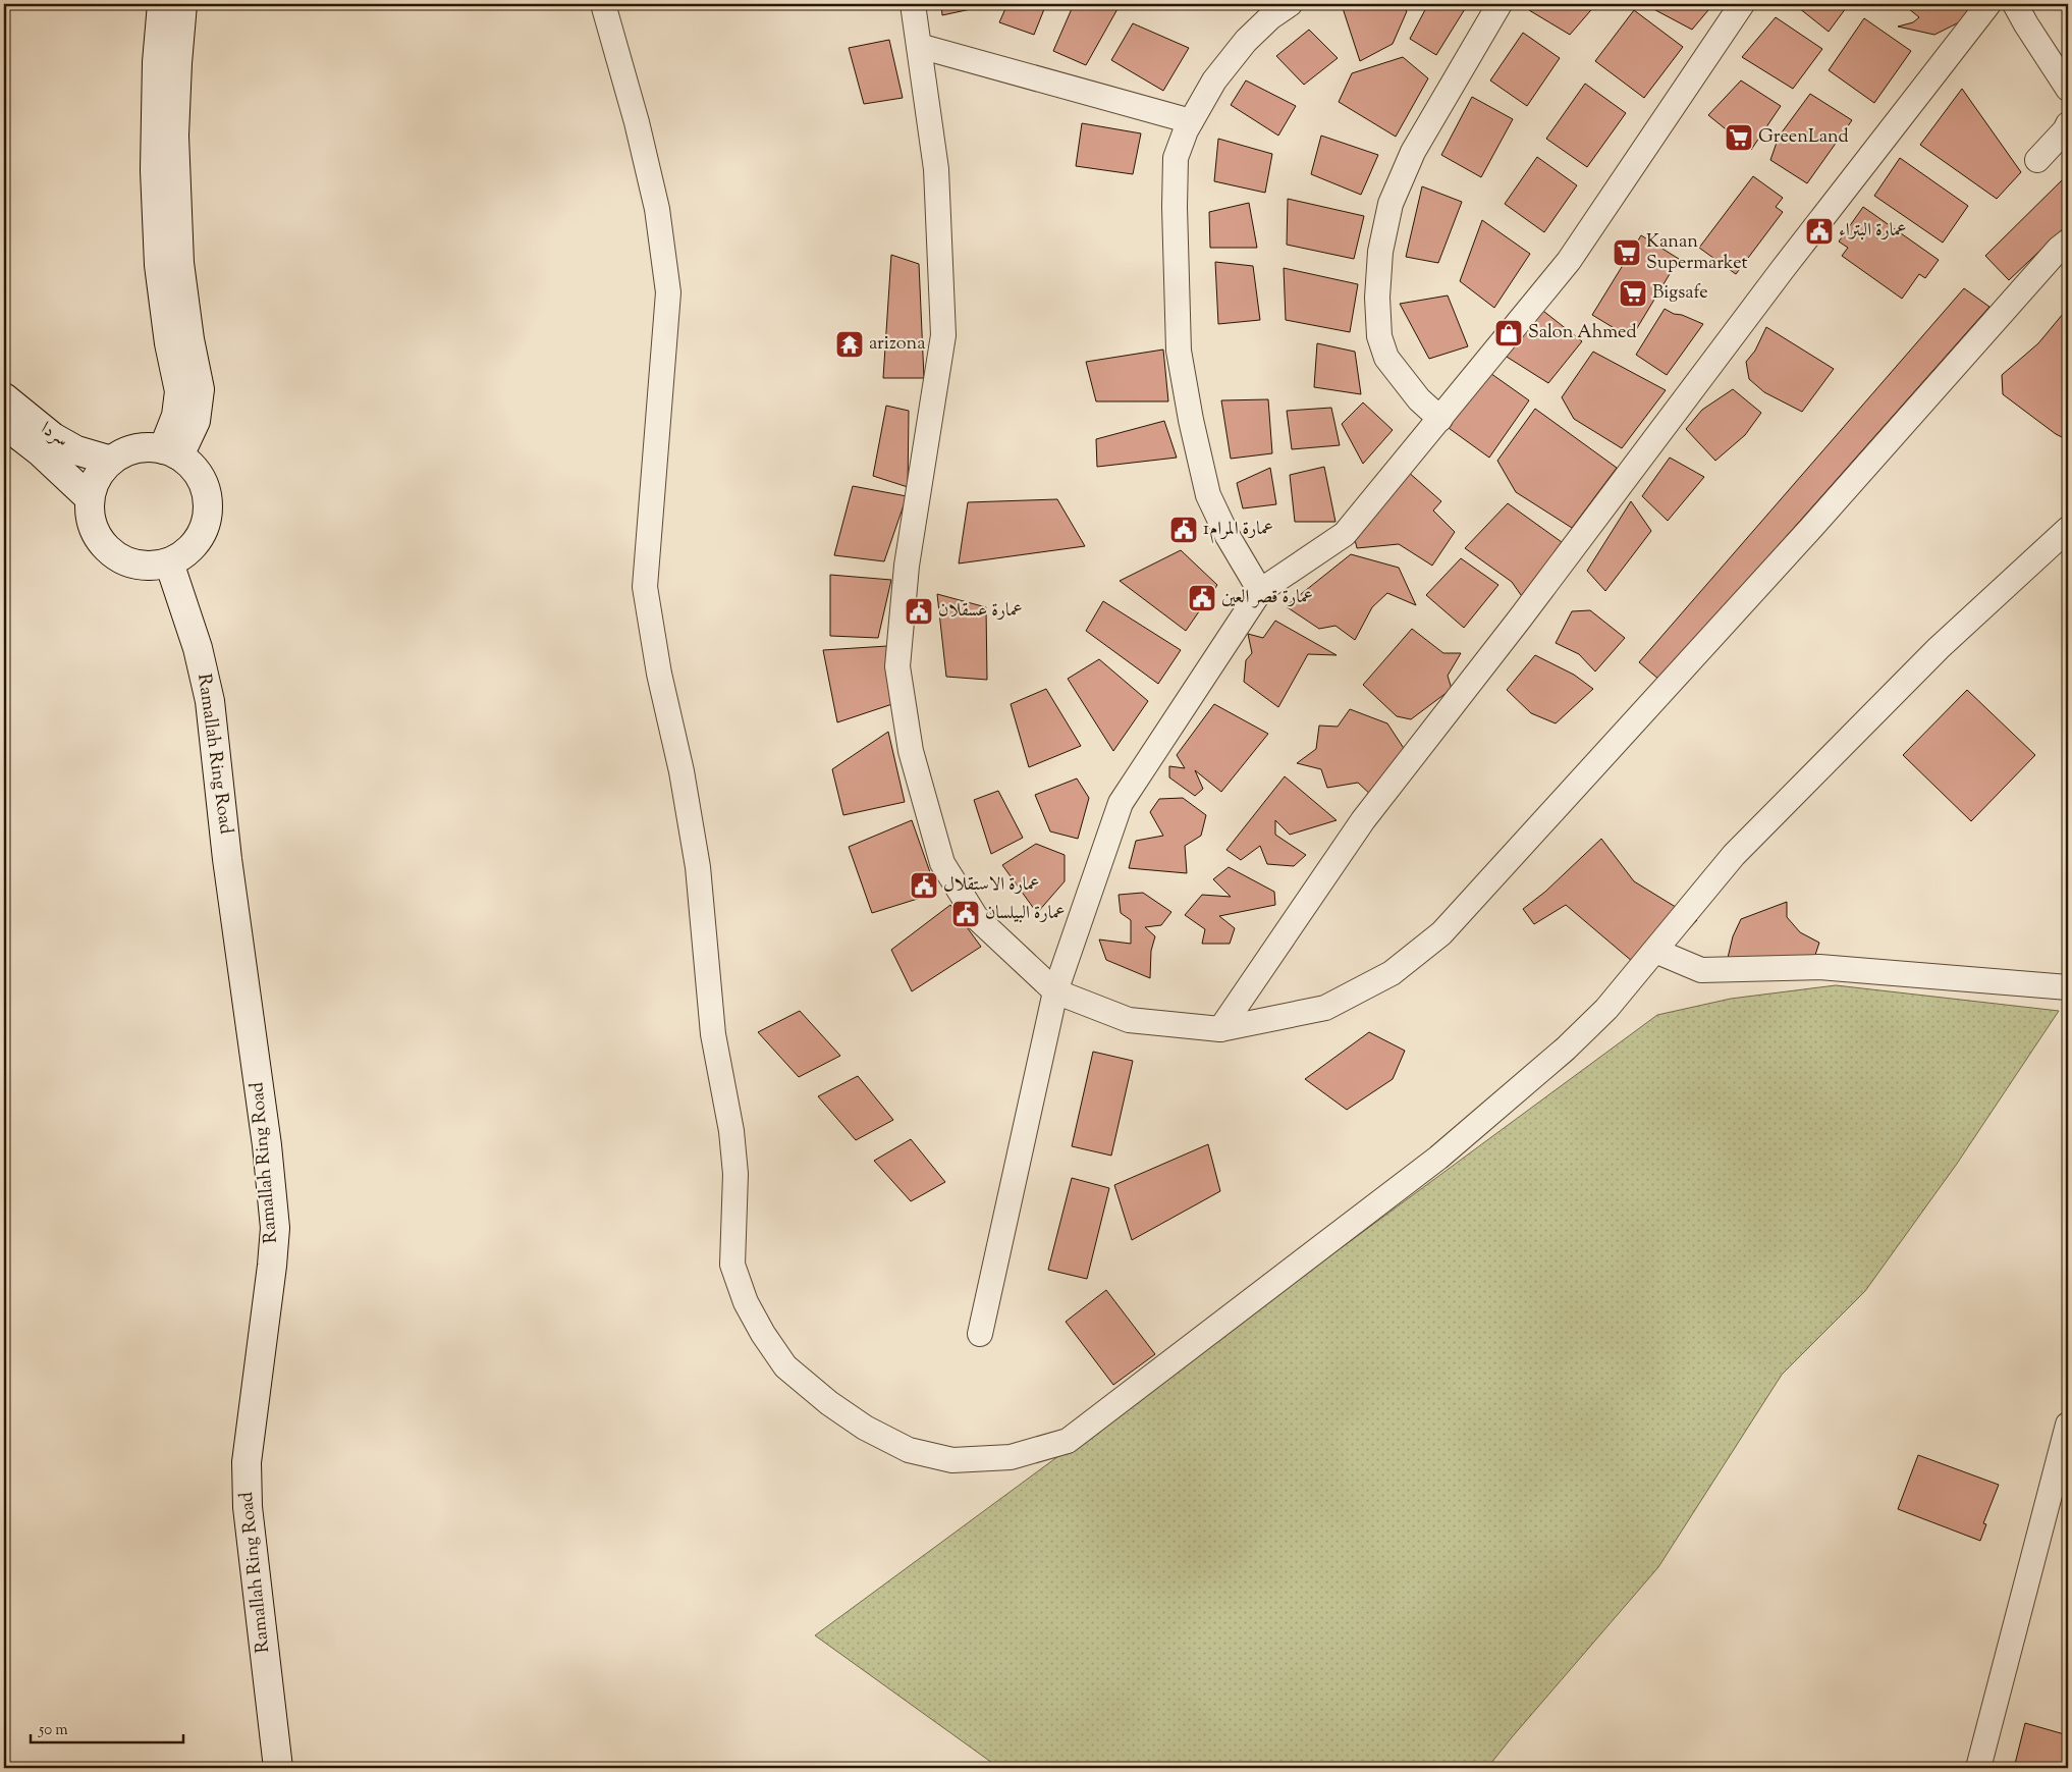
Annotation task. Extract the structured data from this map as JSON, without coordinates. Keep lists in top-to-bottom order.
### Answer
{
  "streets": {
    "street": ["سردا", "Ramallah Ring Road"]
  },
  "crossings": [
    ["سردا", "Ramallah Ring Road"]
  ],
  "places": {
    "supermarket": ["GreenLand", "Kanan Supermarket", "Bigsafe"],
    "public building": [
      "عمارة البتراء",
      "عمارة المرام1",
      "عمارة قصر العين",
      "عمارة عسقلان",
      "عمارة الاستقلال",
      "عمارة البيلسان"
    ],
    "shop": ["Salon Ahmed"],
    "temple": ["arizona"]
  },
  "scale_bar": "50 m"
}
